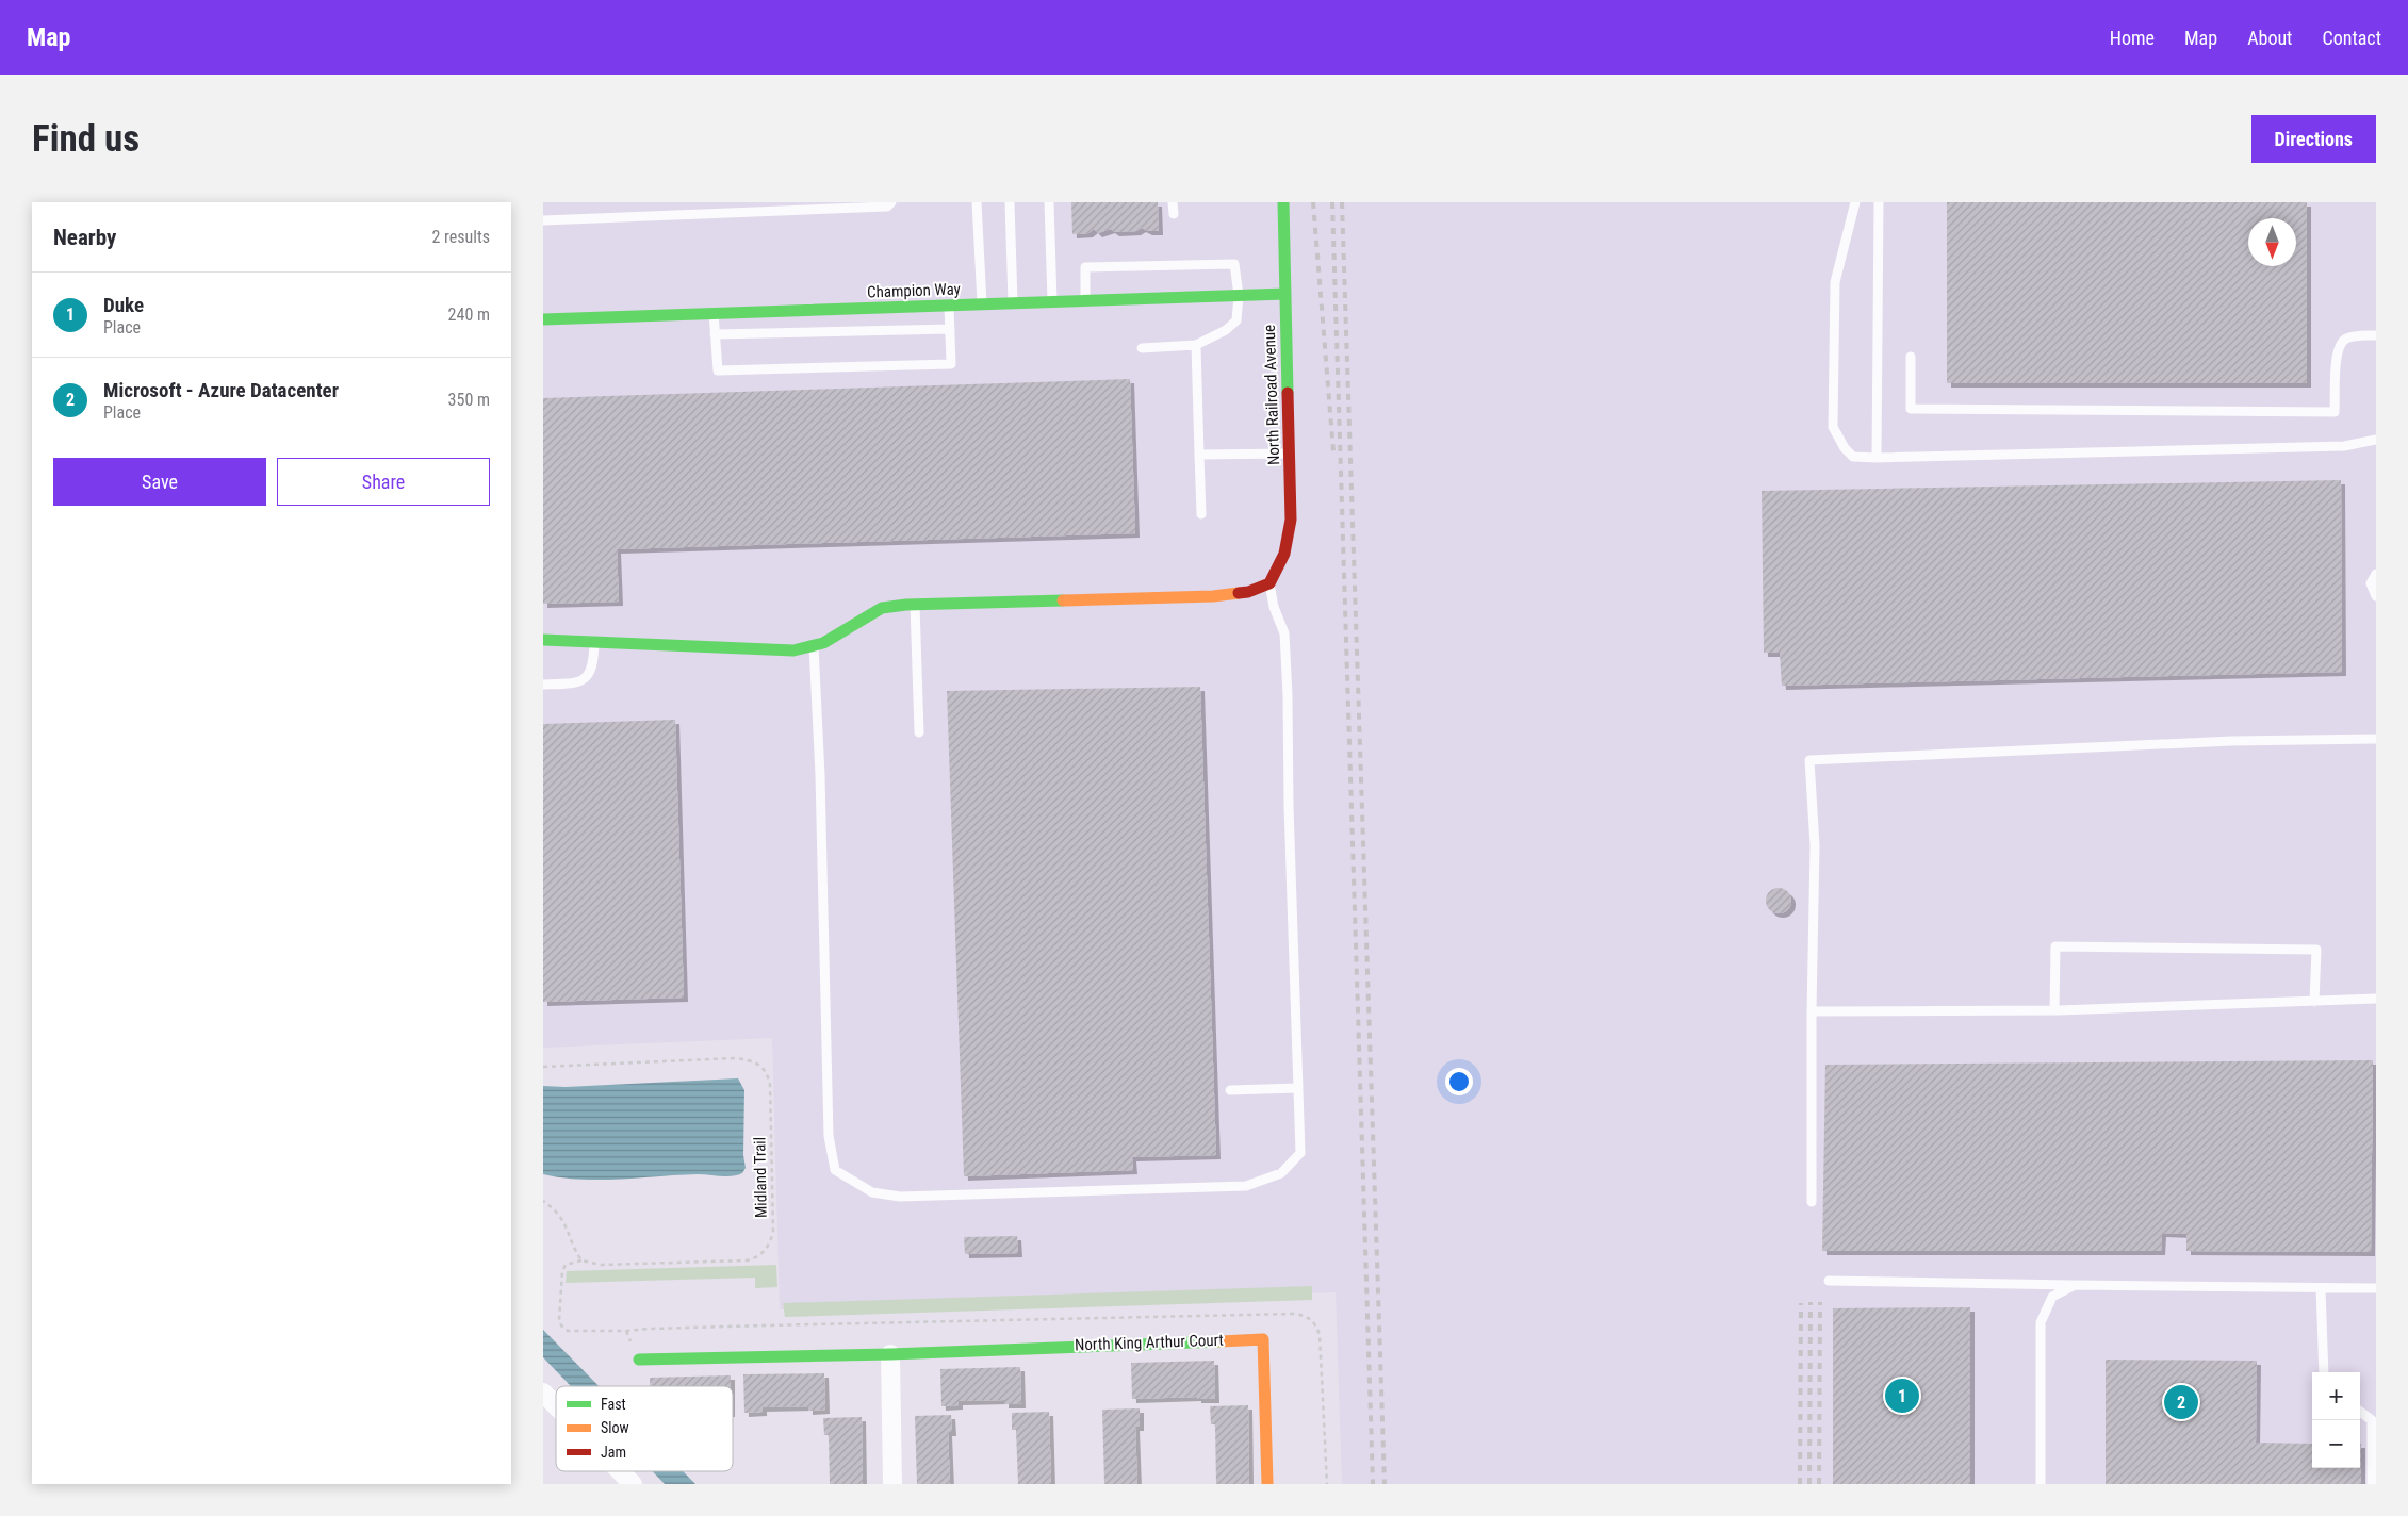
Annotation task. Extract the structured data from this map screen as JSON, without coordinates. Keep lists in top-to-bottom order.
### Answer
{
  "streets": {
    "street": ["Champion Way", "North Railroad Avenue", "North King Arthur Court"],
    "path": ["Midland Trail"]
  },
  "crossings": [
    ["Champion Way", "North Railroad Avenue"]
  ],
  "legend": ["Fast", "Slow", "Jam"],
  "north": "bottom",
  "page": {
    "header": "Map",
    "nav": [
      "Home",
      "Map",
      "About",
      "Contact"
    ],
    "buttons": [
      "Directions",
      ["Save", "Share"]
    ],
    "title": "Find us",
    "heading": ["Nearby", "2 results"],
    "list": [
      {
        "mark": "1",
        "name": "Duke",
        "note": "Place",
        "value": "240 m"
      },
      {
        "mark": "2",
        "name": "Microsoft - Azure Datacenter",
        "note": "Place",
        "value": "350 m"
      }
    ],
    "map_buttons": ["+", "−"],
    "pins": ["1", "2"]
  }
}
